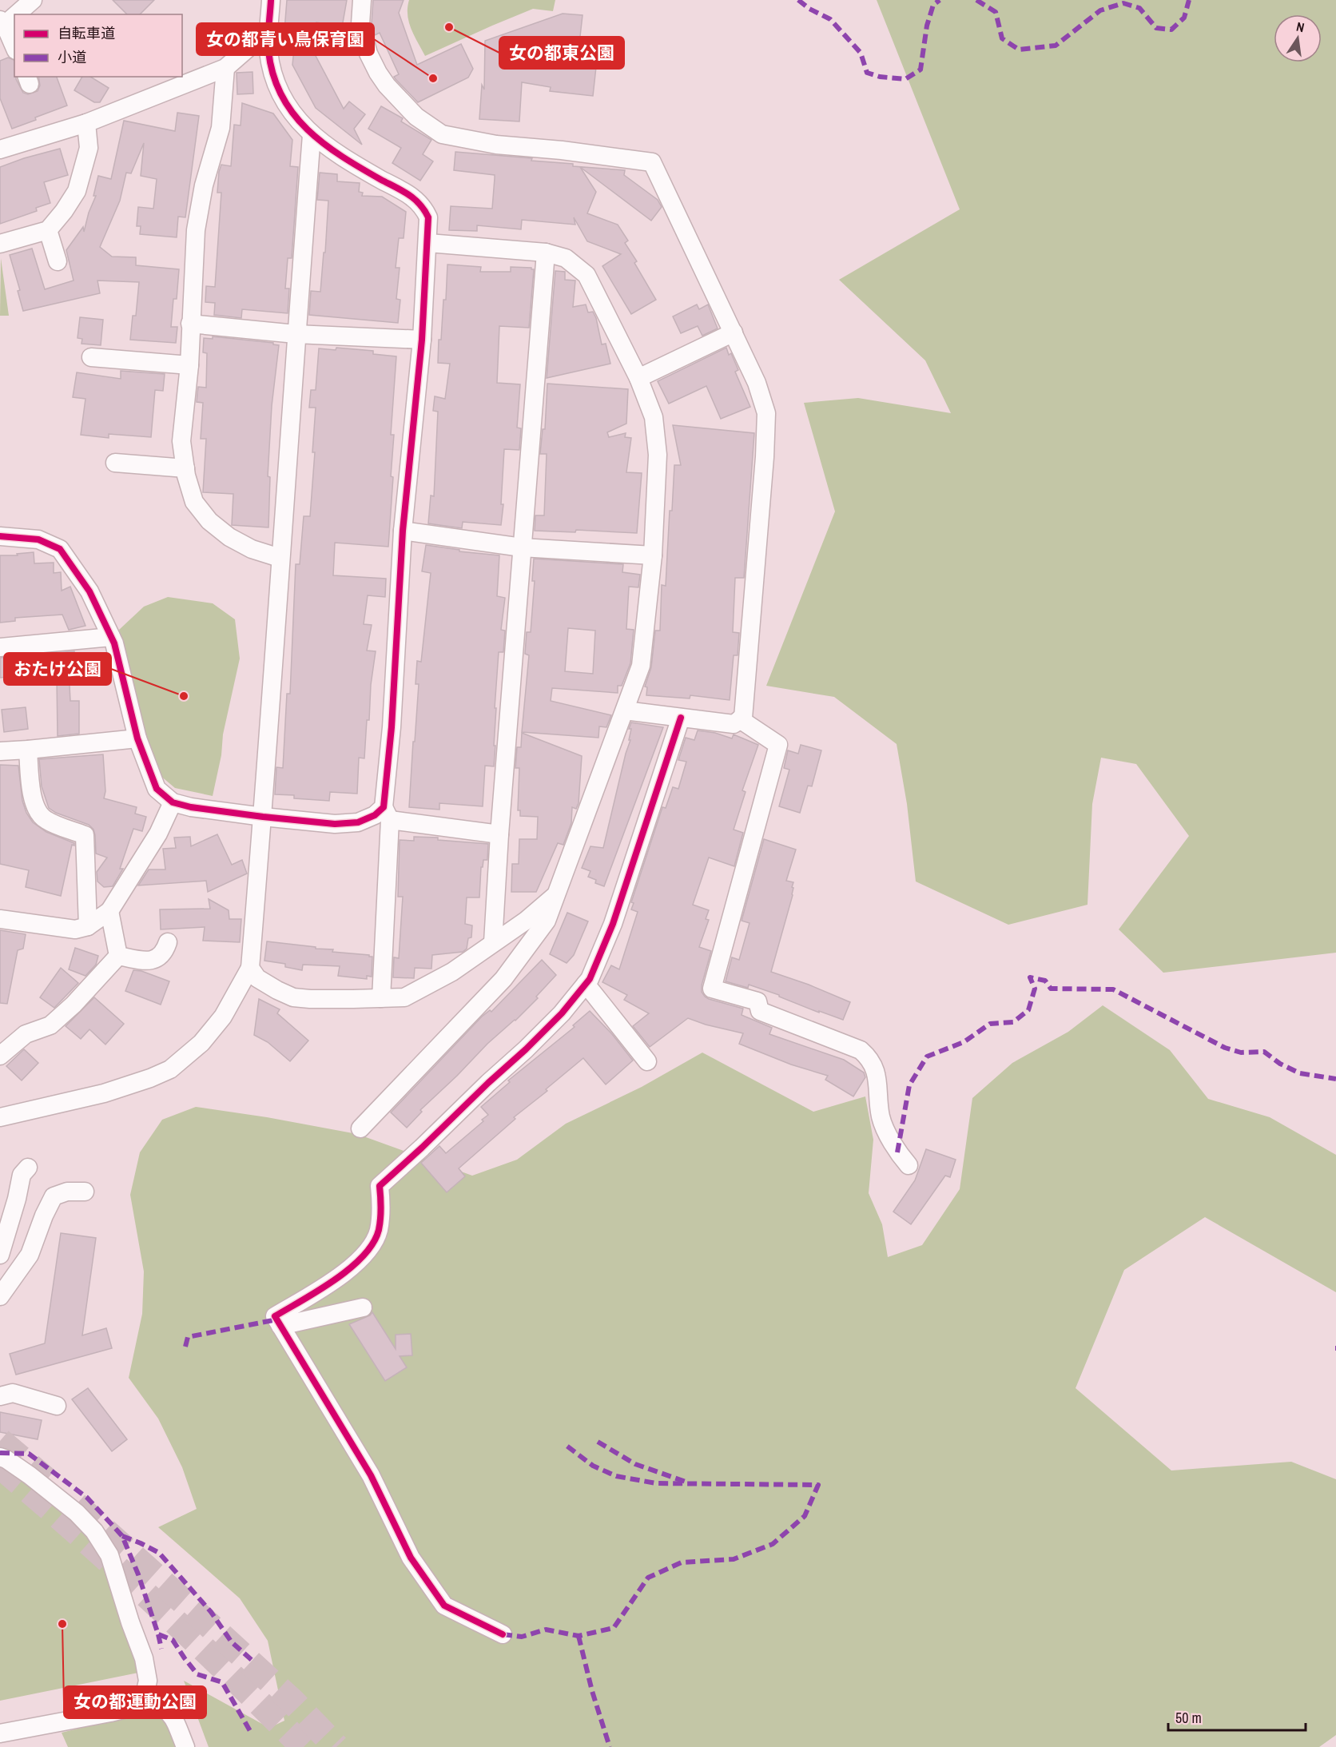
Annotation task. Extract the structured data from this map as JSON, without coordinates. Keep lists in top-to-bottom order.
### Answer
{
  "places": [
    "女の都東公園",
    "女の都青い鳥保育園",
    "おたけ公園",
    "女の都運動公園"
  ],
  "legend": ["自転車道", "小道"],
  "scale_bar": "50 m",
  "north": "top"
}
